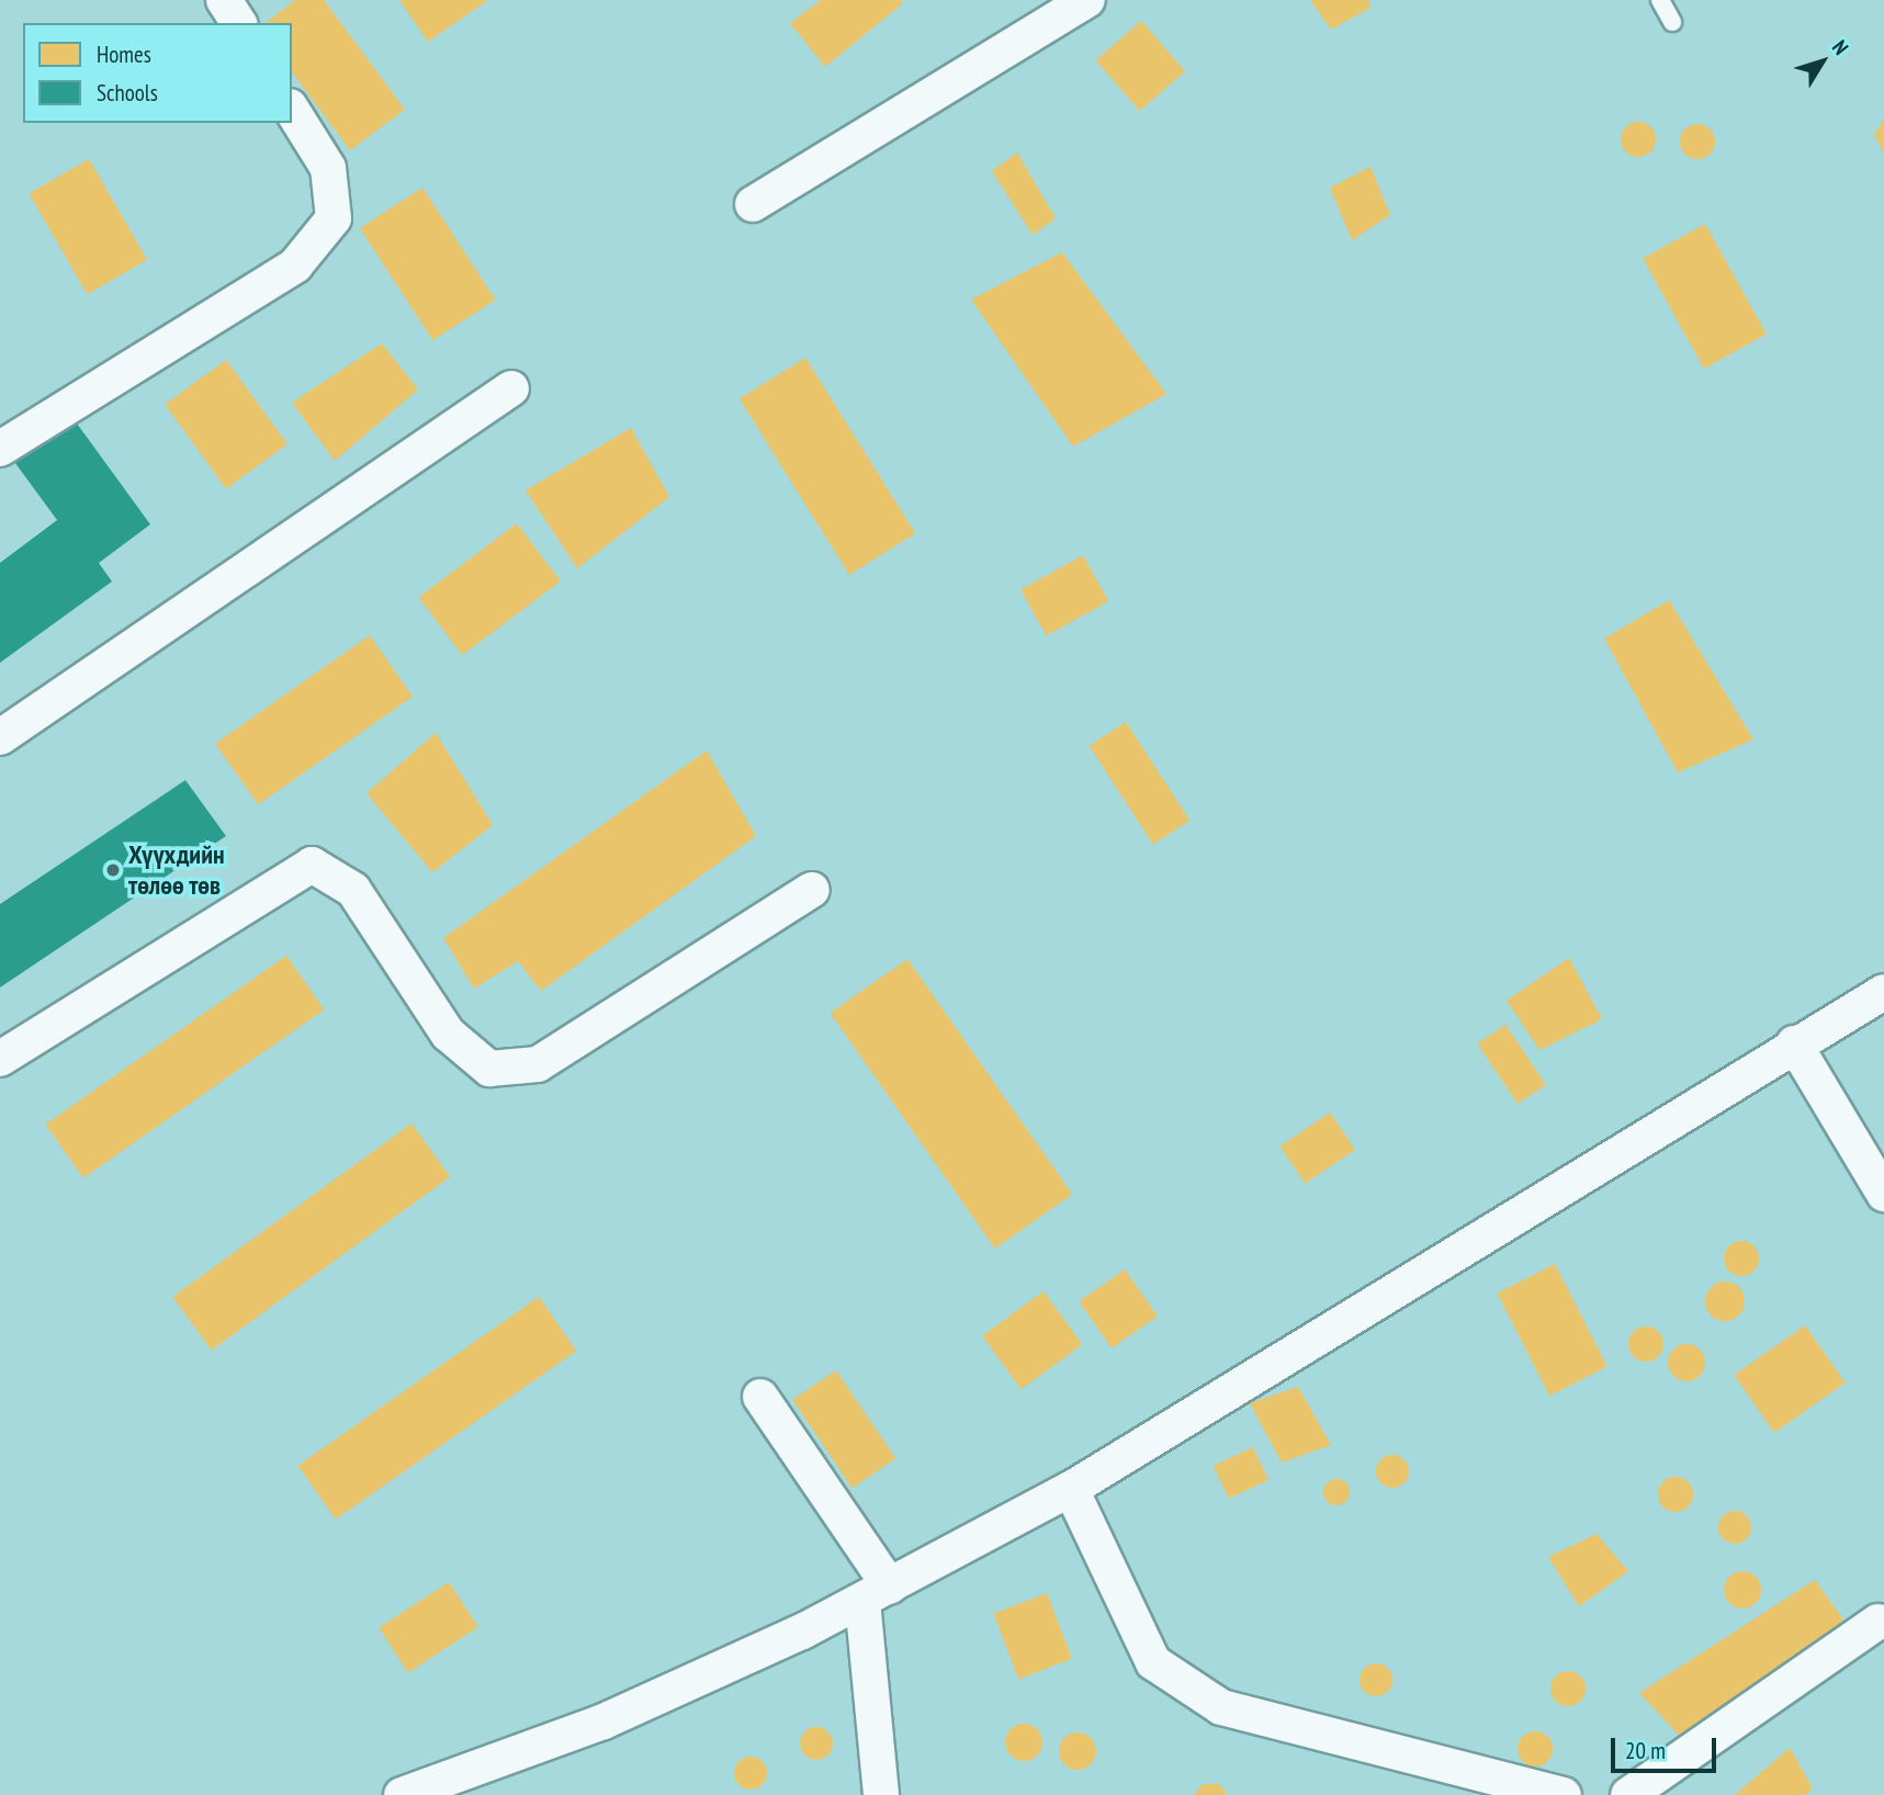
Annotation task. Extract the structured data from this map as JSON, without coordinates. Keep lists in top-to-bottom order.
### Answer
{
  "places": ["Хүүхдийн төлөө төв"],
  "legend": ["Homes", "Schools"],
  "scale_bar": "20 m",
  "north": "top right"
}
